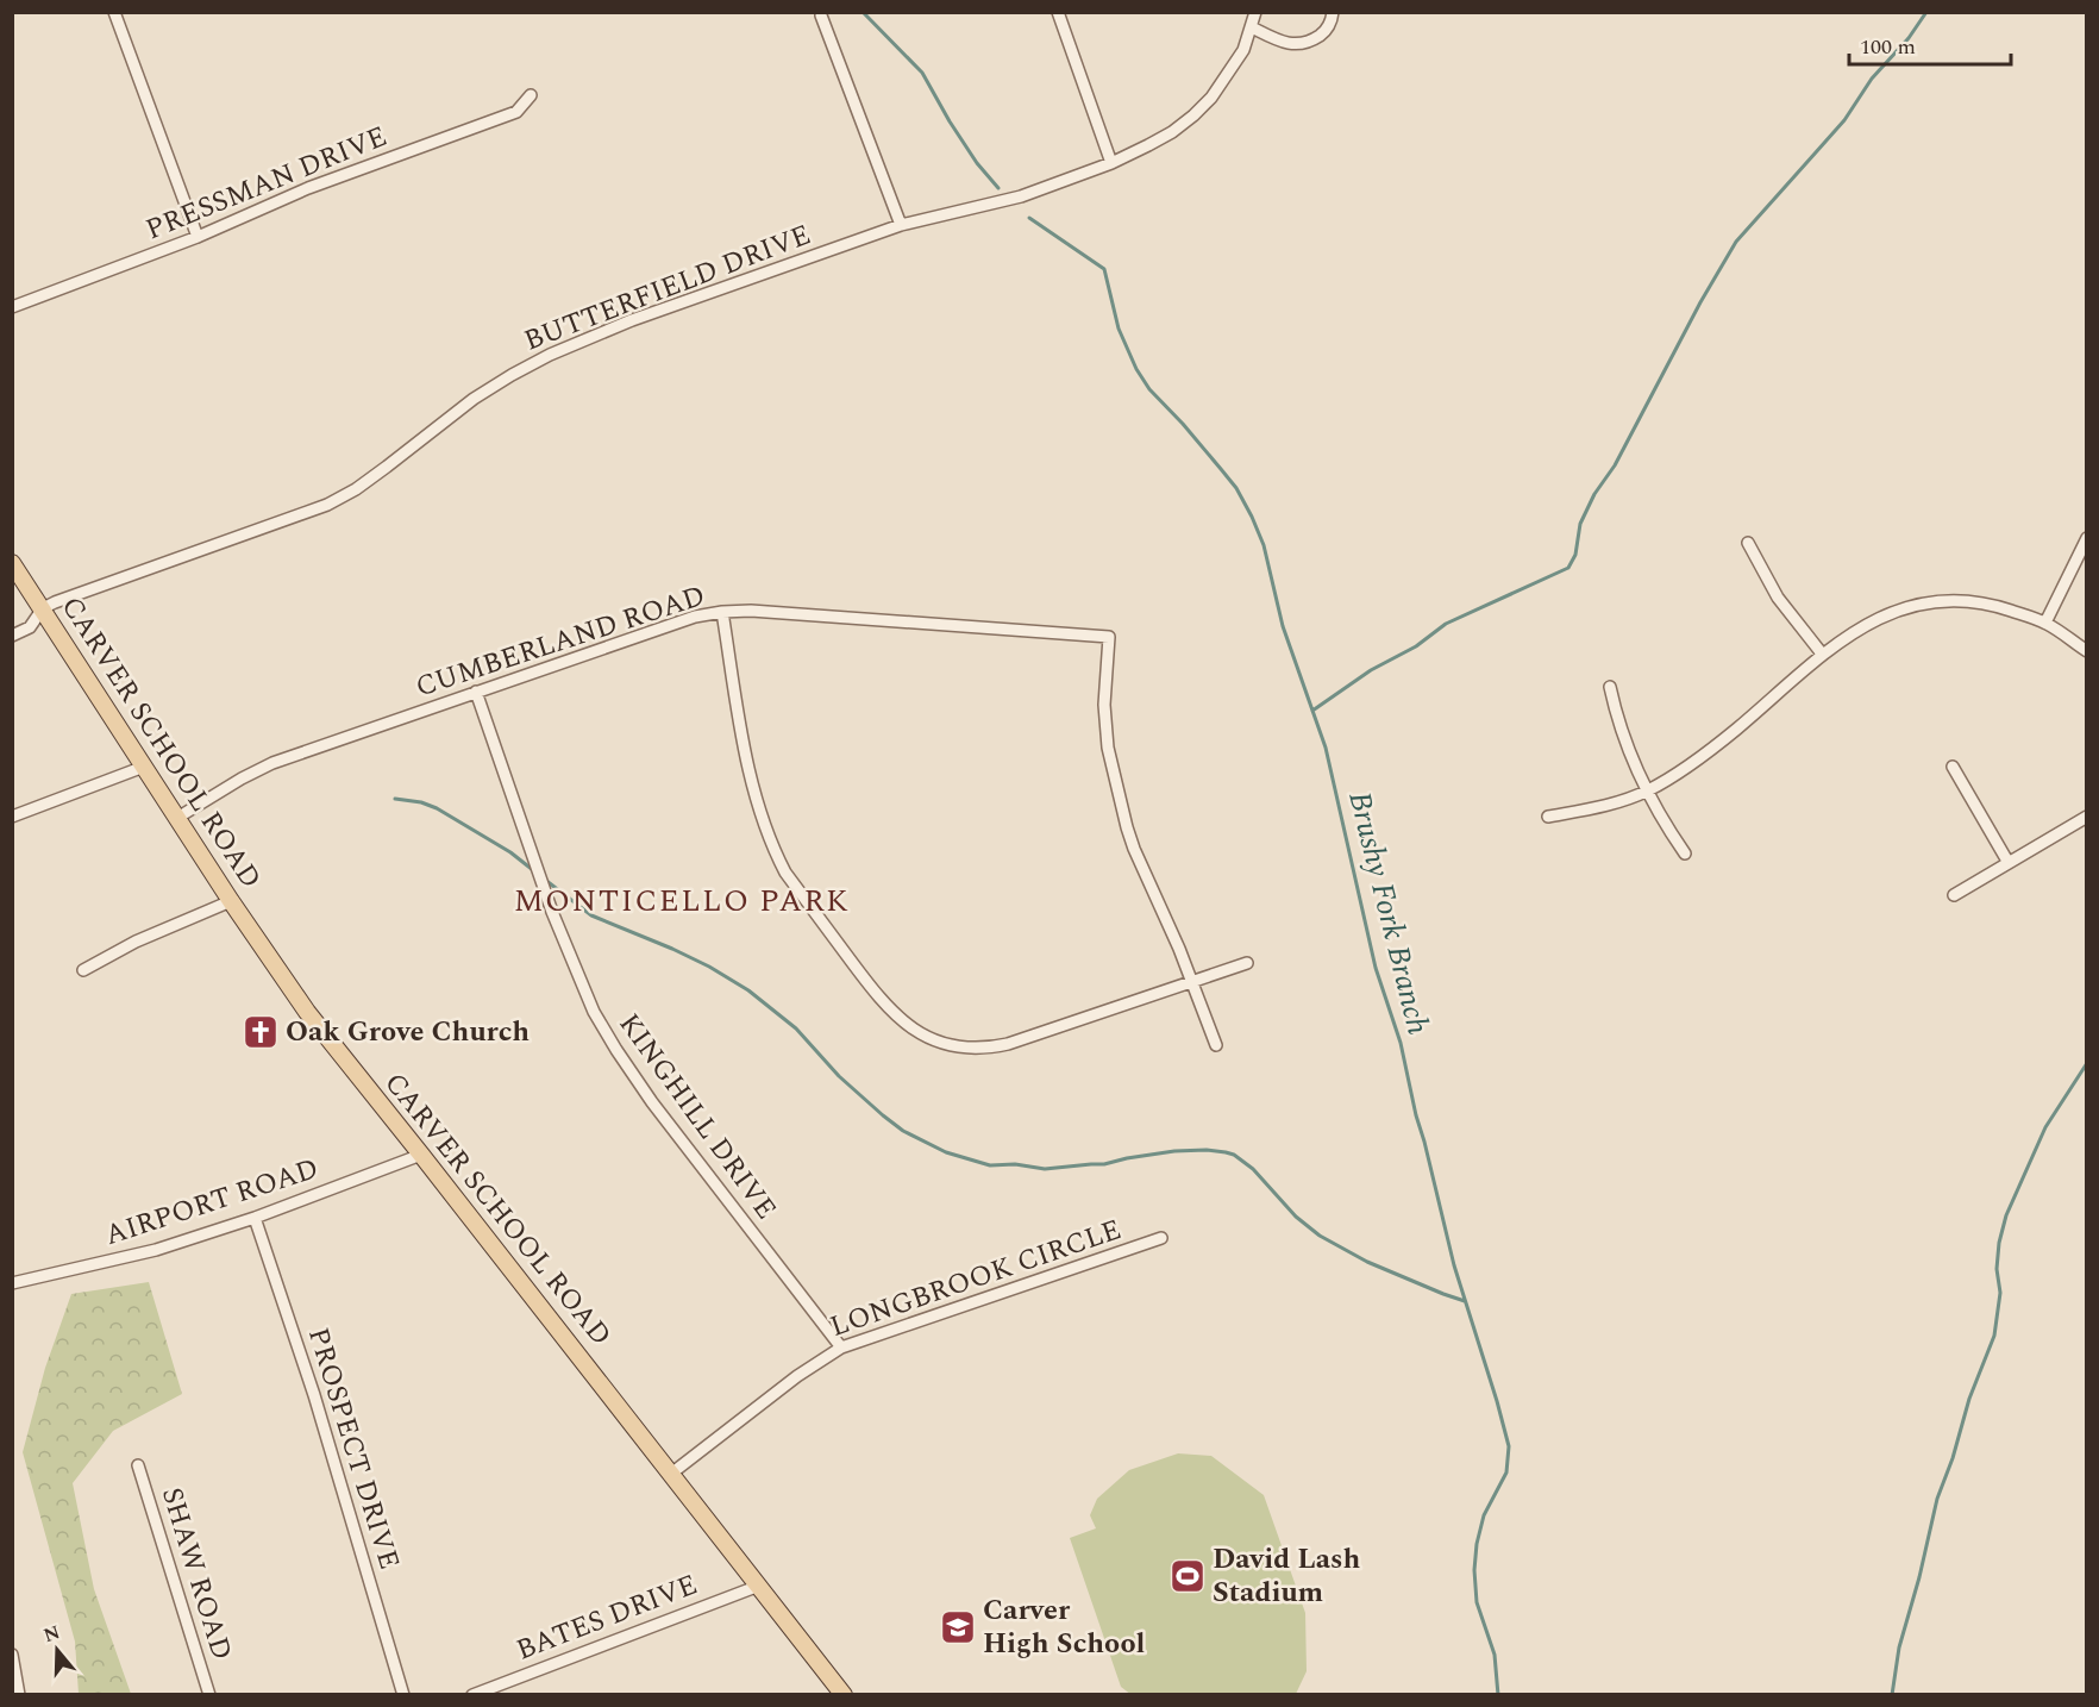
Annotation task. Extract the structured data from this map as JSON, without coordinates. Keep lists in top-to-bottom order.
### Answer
{
  "streets": {
    "main road": ["CARVER SCHOOL ROAD"],
    "street": [
      "PRESSMAN DRIVE",
      "BUTTERFIELD DRIVE",
      "CUMBERLAND ROAD",
      "KINGHILL DRIVE",
      "AIRPORT ROAD",
      "LONGBROOK CIRCLE",
      "PROSPECT DRIVE",
      "SHAW ROAD",
      "BATES DRIVE"
    ]
  },
  "crossings": [
    ["BUTTERFIELD DRIVE", "CARVER SCHOOL ROAD"],
    ["CUMBERLAND ROAD", "CARVER SCHOOL ROAD"],
    ["CUMBERLAND ROAD", "KINGHILL DRIVE"],
    ["CARVER SCHOOL ROAD", "AIRPORT ROAD"],
    ["CARVER SCHOOL ROAD", "LONGBROOK CIRCLE"],
    ["CARVER SCHOOL ROAD", "BATES DRIVE"],
    ["KINGHILL DRIVE", "LONGBROOK CIRCLE"],
    ["AIRPORT ROAD", "PROSPECT DRIVE"]
  ],
  "districts": ["MONTICELLO PARK"],
  "water": ["Brushy Fork Branch"],
  "places": {
    "church": ["Oak Grove Church"],
    "sports": ["David Lash Stadium"],
    "school or university": ["Carver High School"]
  },
  "scale_bar": "100 m",
  "north": "top"
}
